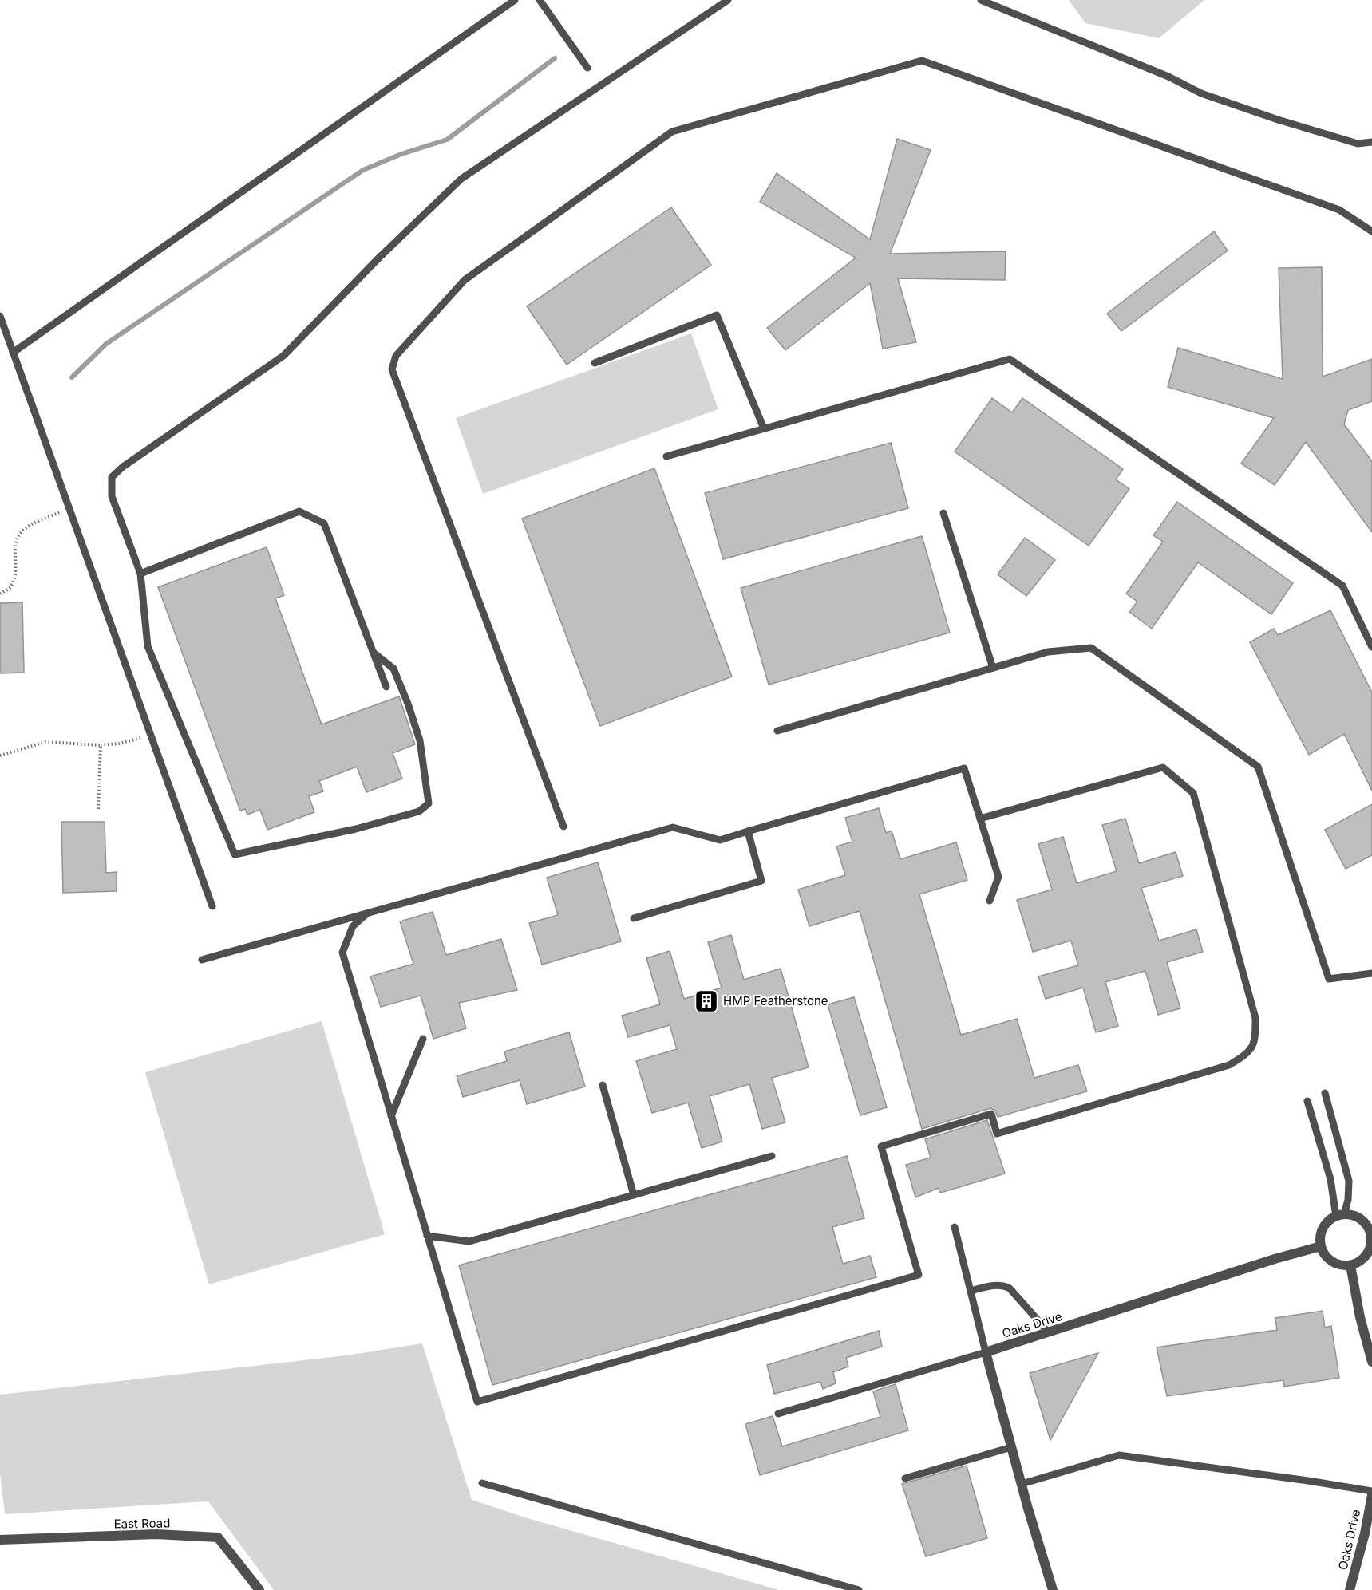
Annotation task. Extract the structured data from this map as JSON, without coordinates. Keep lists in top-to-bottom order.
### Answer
{
  "streets": {
    "street": ["Oaks Drive", "East Road"]
  },
  "places": {
    "building": ["HMP Featherstone"]
  }
}
